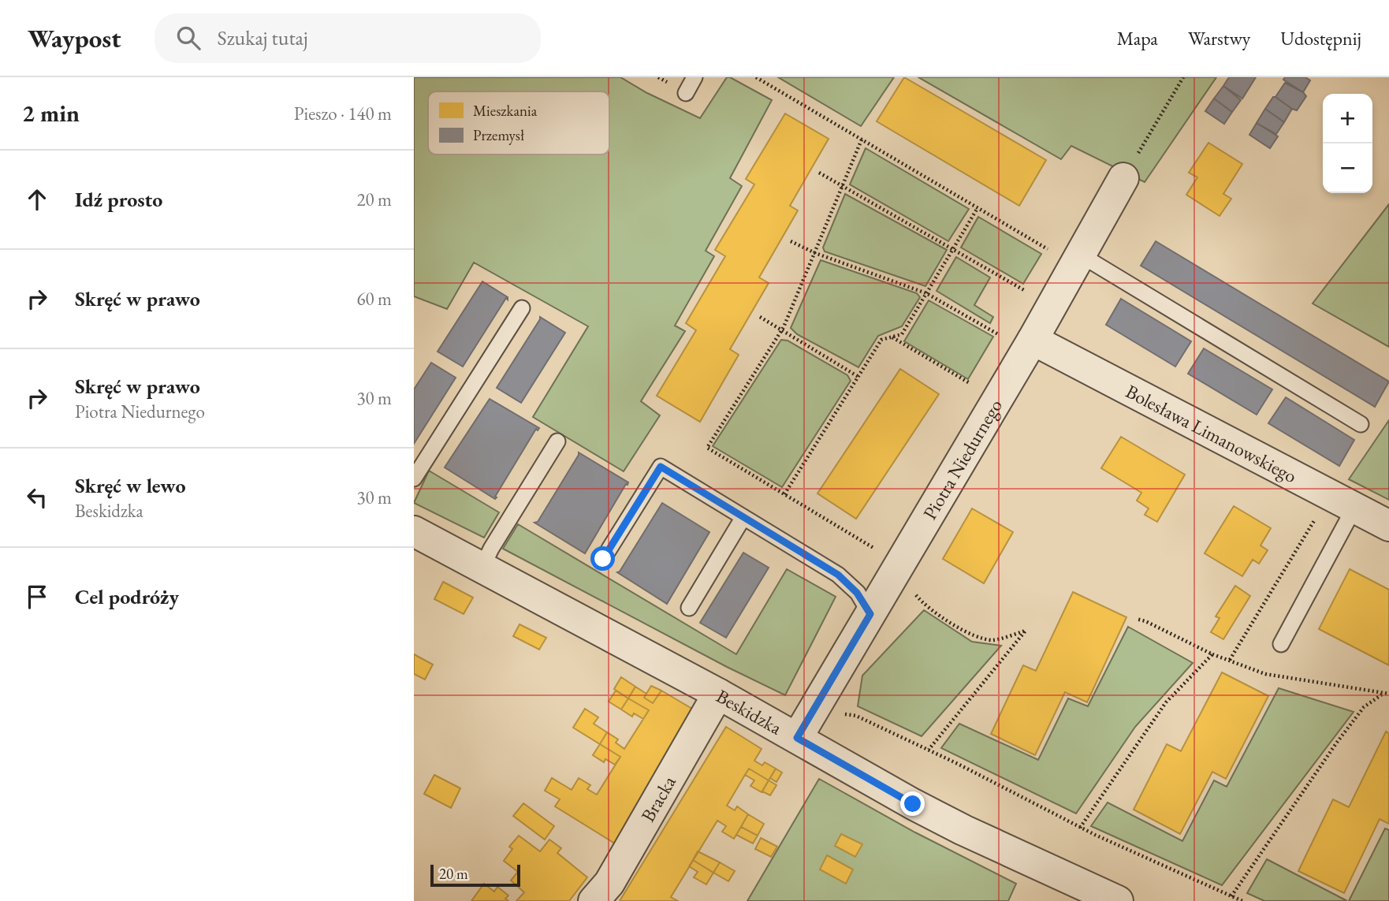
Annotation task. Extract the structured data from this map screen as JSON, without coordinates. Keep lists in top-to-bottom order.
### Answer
{
  "streets": {
    "street": [
      "Bolesława Limanowskiego",
      "Piotra Niedurnego",
      "Beskidzka",
      "Bracka"
    ]
  },
  "crossings": [
    ["Bolesława Limanowskiego", "Piotra Niedurnego"],
    ["Piotra Niedurnego", "Beskidzka"],
    ["Beskidzka", "Bracka"]
  ],
  "legend": ["Mieszkania", "Przemysł"],
  "scale_bar": "20 m",
  "page": {
    "header": "Waypost",
    "search": "Szukaj tutaj",
    "nav": ["Mapa", "Warstwy", "Udostępnij"],
    "heading": ["2 min", "Pieszo · 140 m"],
    "map_buttons": ["+", "−"],
    "list": [
      ["Idź prosto", "20 m"],
      ["Skręć w prawo", "60 m"],
      ["Skręć w prawo", "Piotra Niedurnego", "30 m"],
      ["Skręć w lewo", "Beskidzka", "30 m"],
      "Cel podróży"
    ],
    "scale": "20 m"
  }
}
